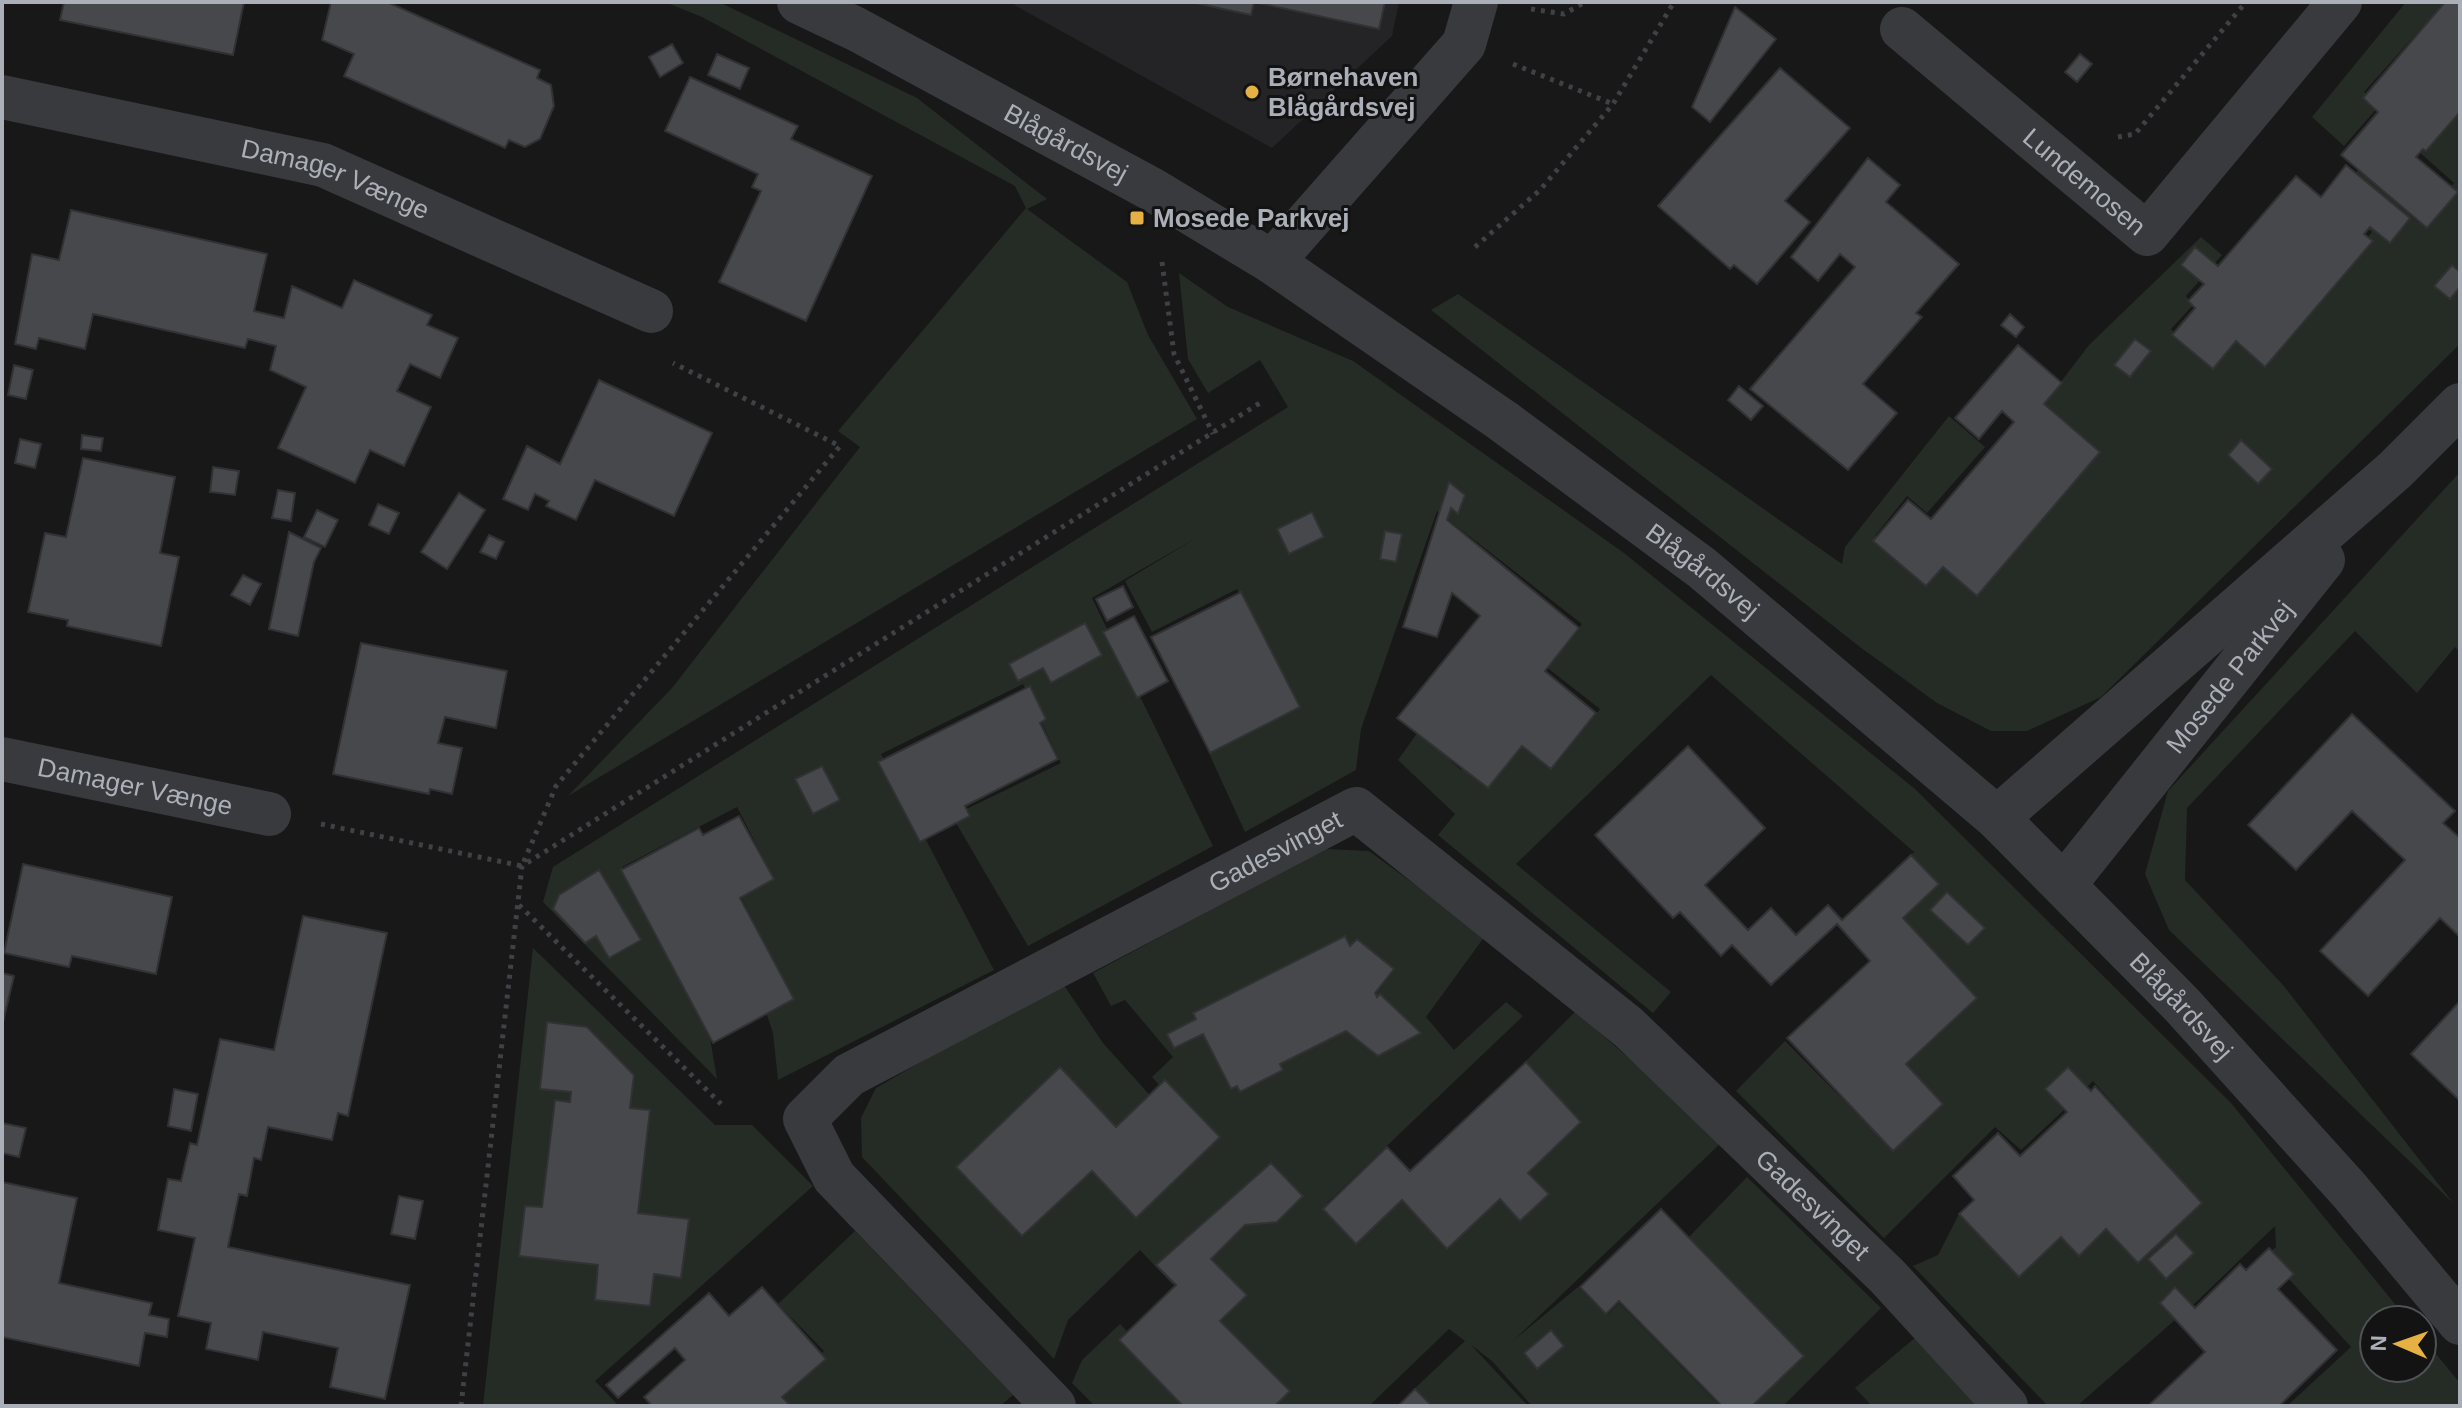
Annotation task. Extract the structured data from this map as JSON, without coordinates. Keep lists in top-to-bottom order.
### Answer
{
  "streets": {
    "street": [
      "Blågårdsvej",
      "Lundemosen",
      "Damager Vænge",
      "Mosede Parkvej",
      "Gadesvinget"
    ]
  },
  "crossings": [
    ["Blågårdsvej", "Mosede Parkvej"]
  ],
  "places": {
    "other": ["Børnehaven Blågårdsvej"],
    "transit": ["Mosede Parkvej"]
  },
  "north": "left"
}
